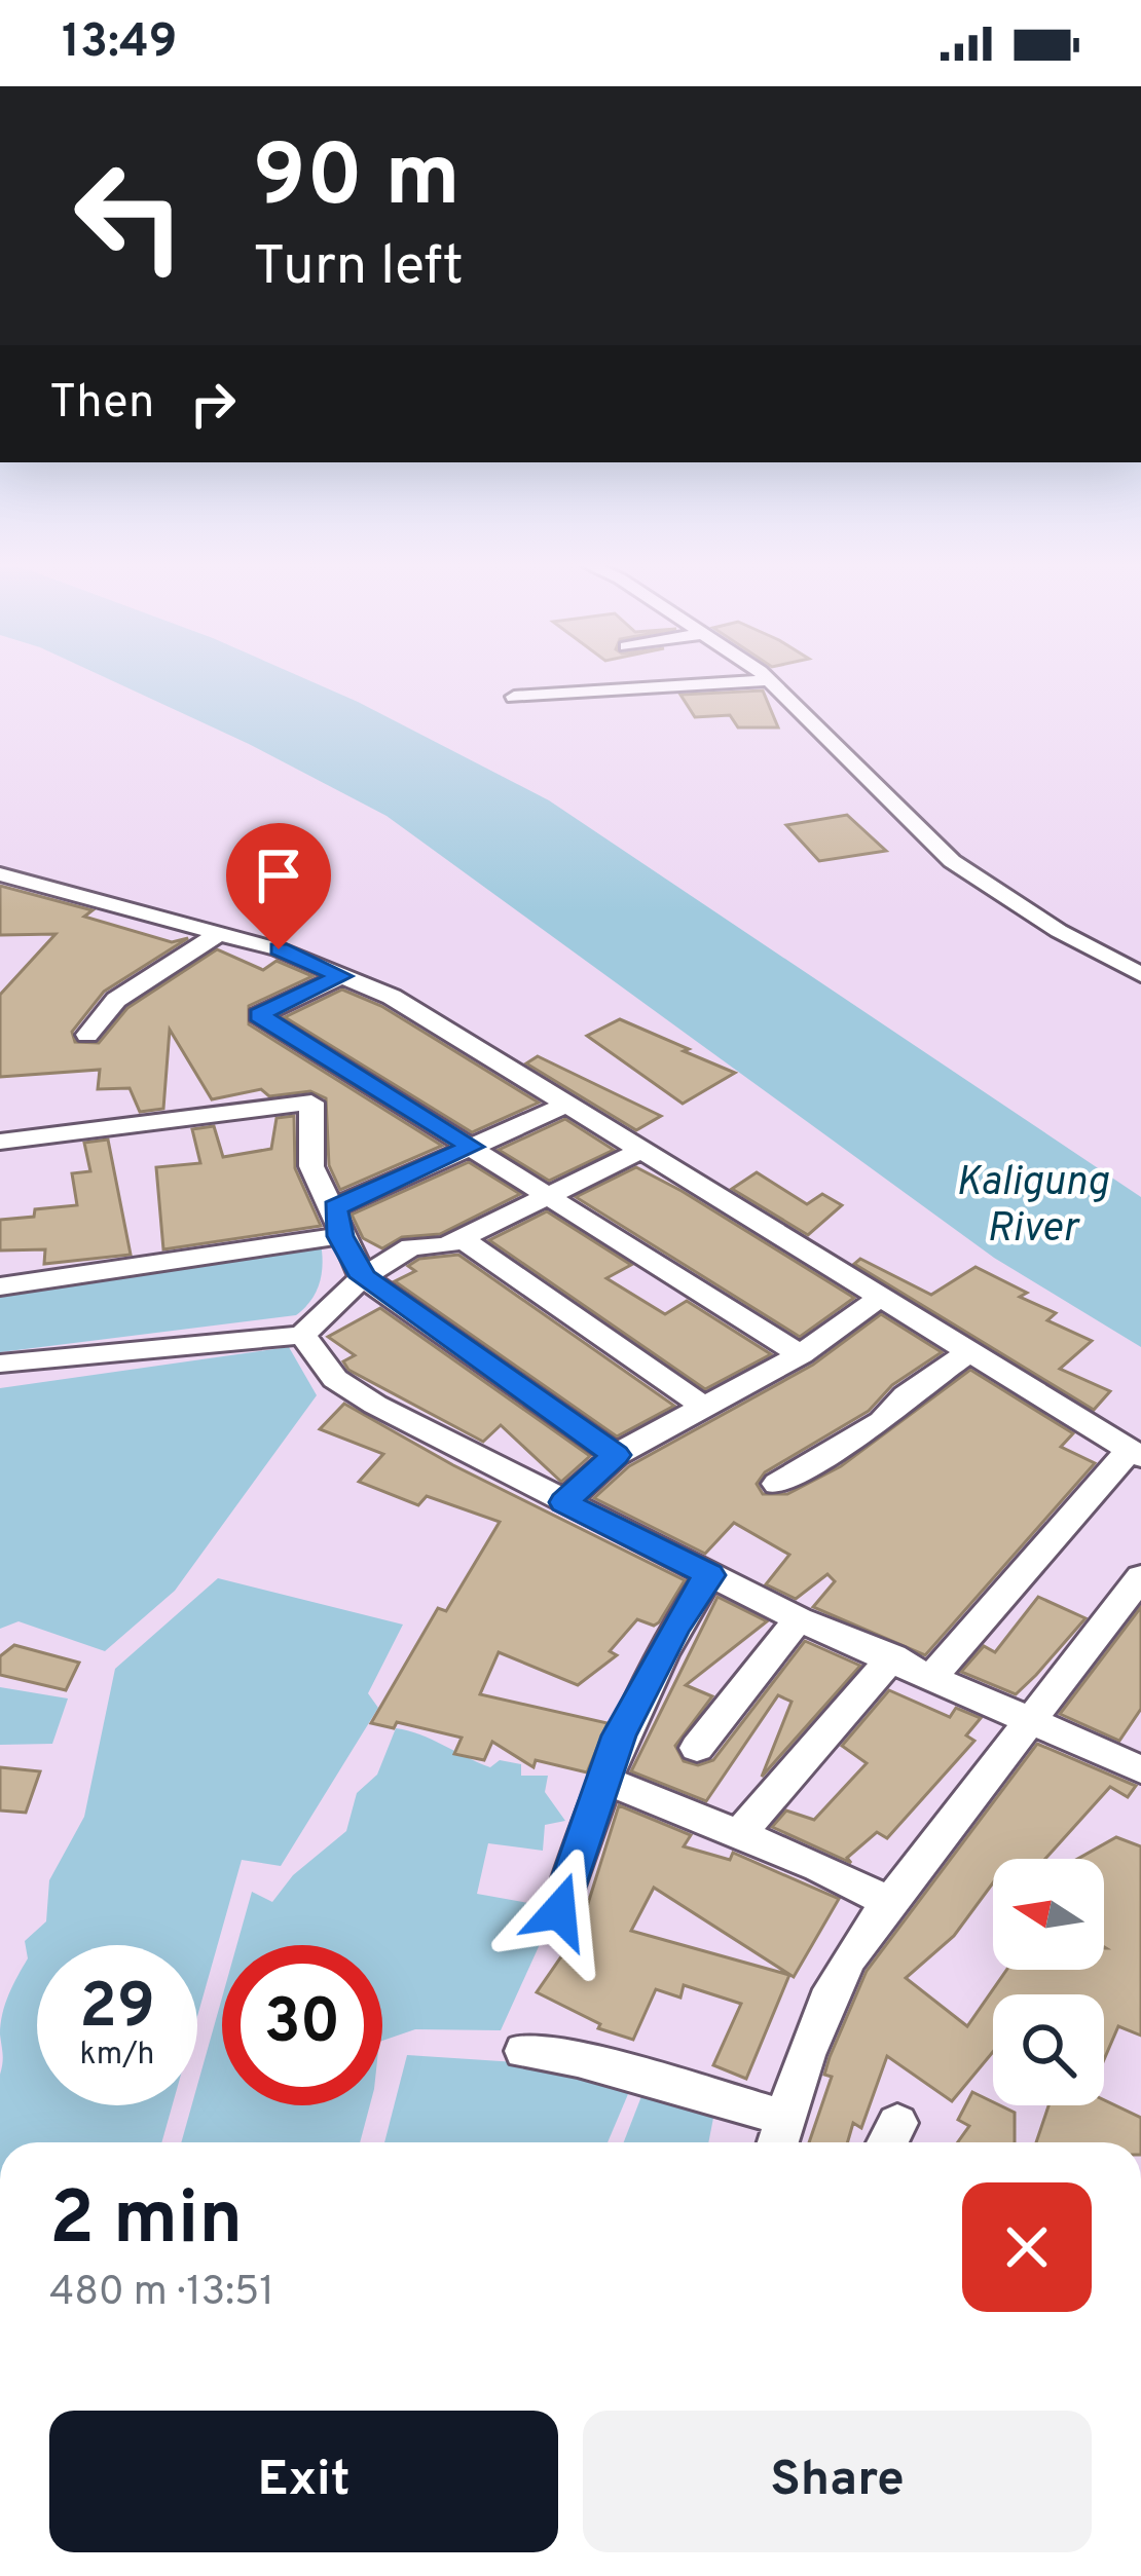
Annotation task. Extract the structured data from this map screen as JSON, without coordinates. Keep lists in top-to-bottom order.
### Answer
{
  "water": ["Kaligung River"],
  "north": "left",
  "page": {
    "status": "13:49",
    "turn": ["90 m", "Turn left"],
    "then": "Then",
    "speed": "29 km/h",
    "limit": "30",
    "heading": ["2 min", "480 m · 13:51"],
    "buttons": ["Exit", "Share"]
  }
}
